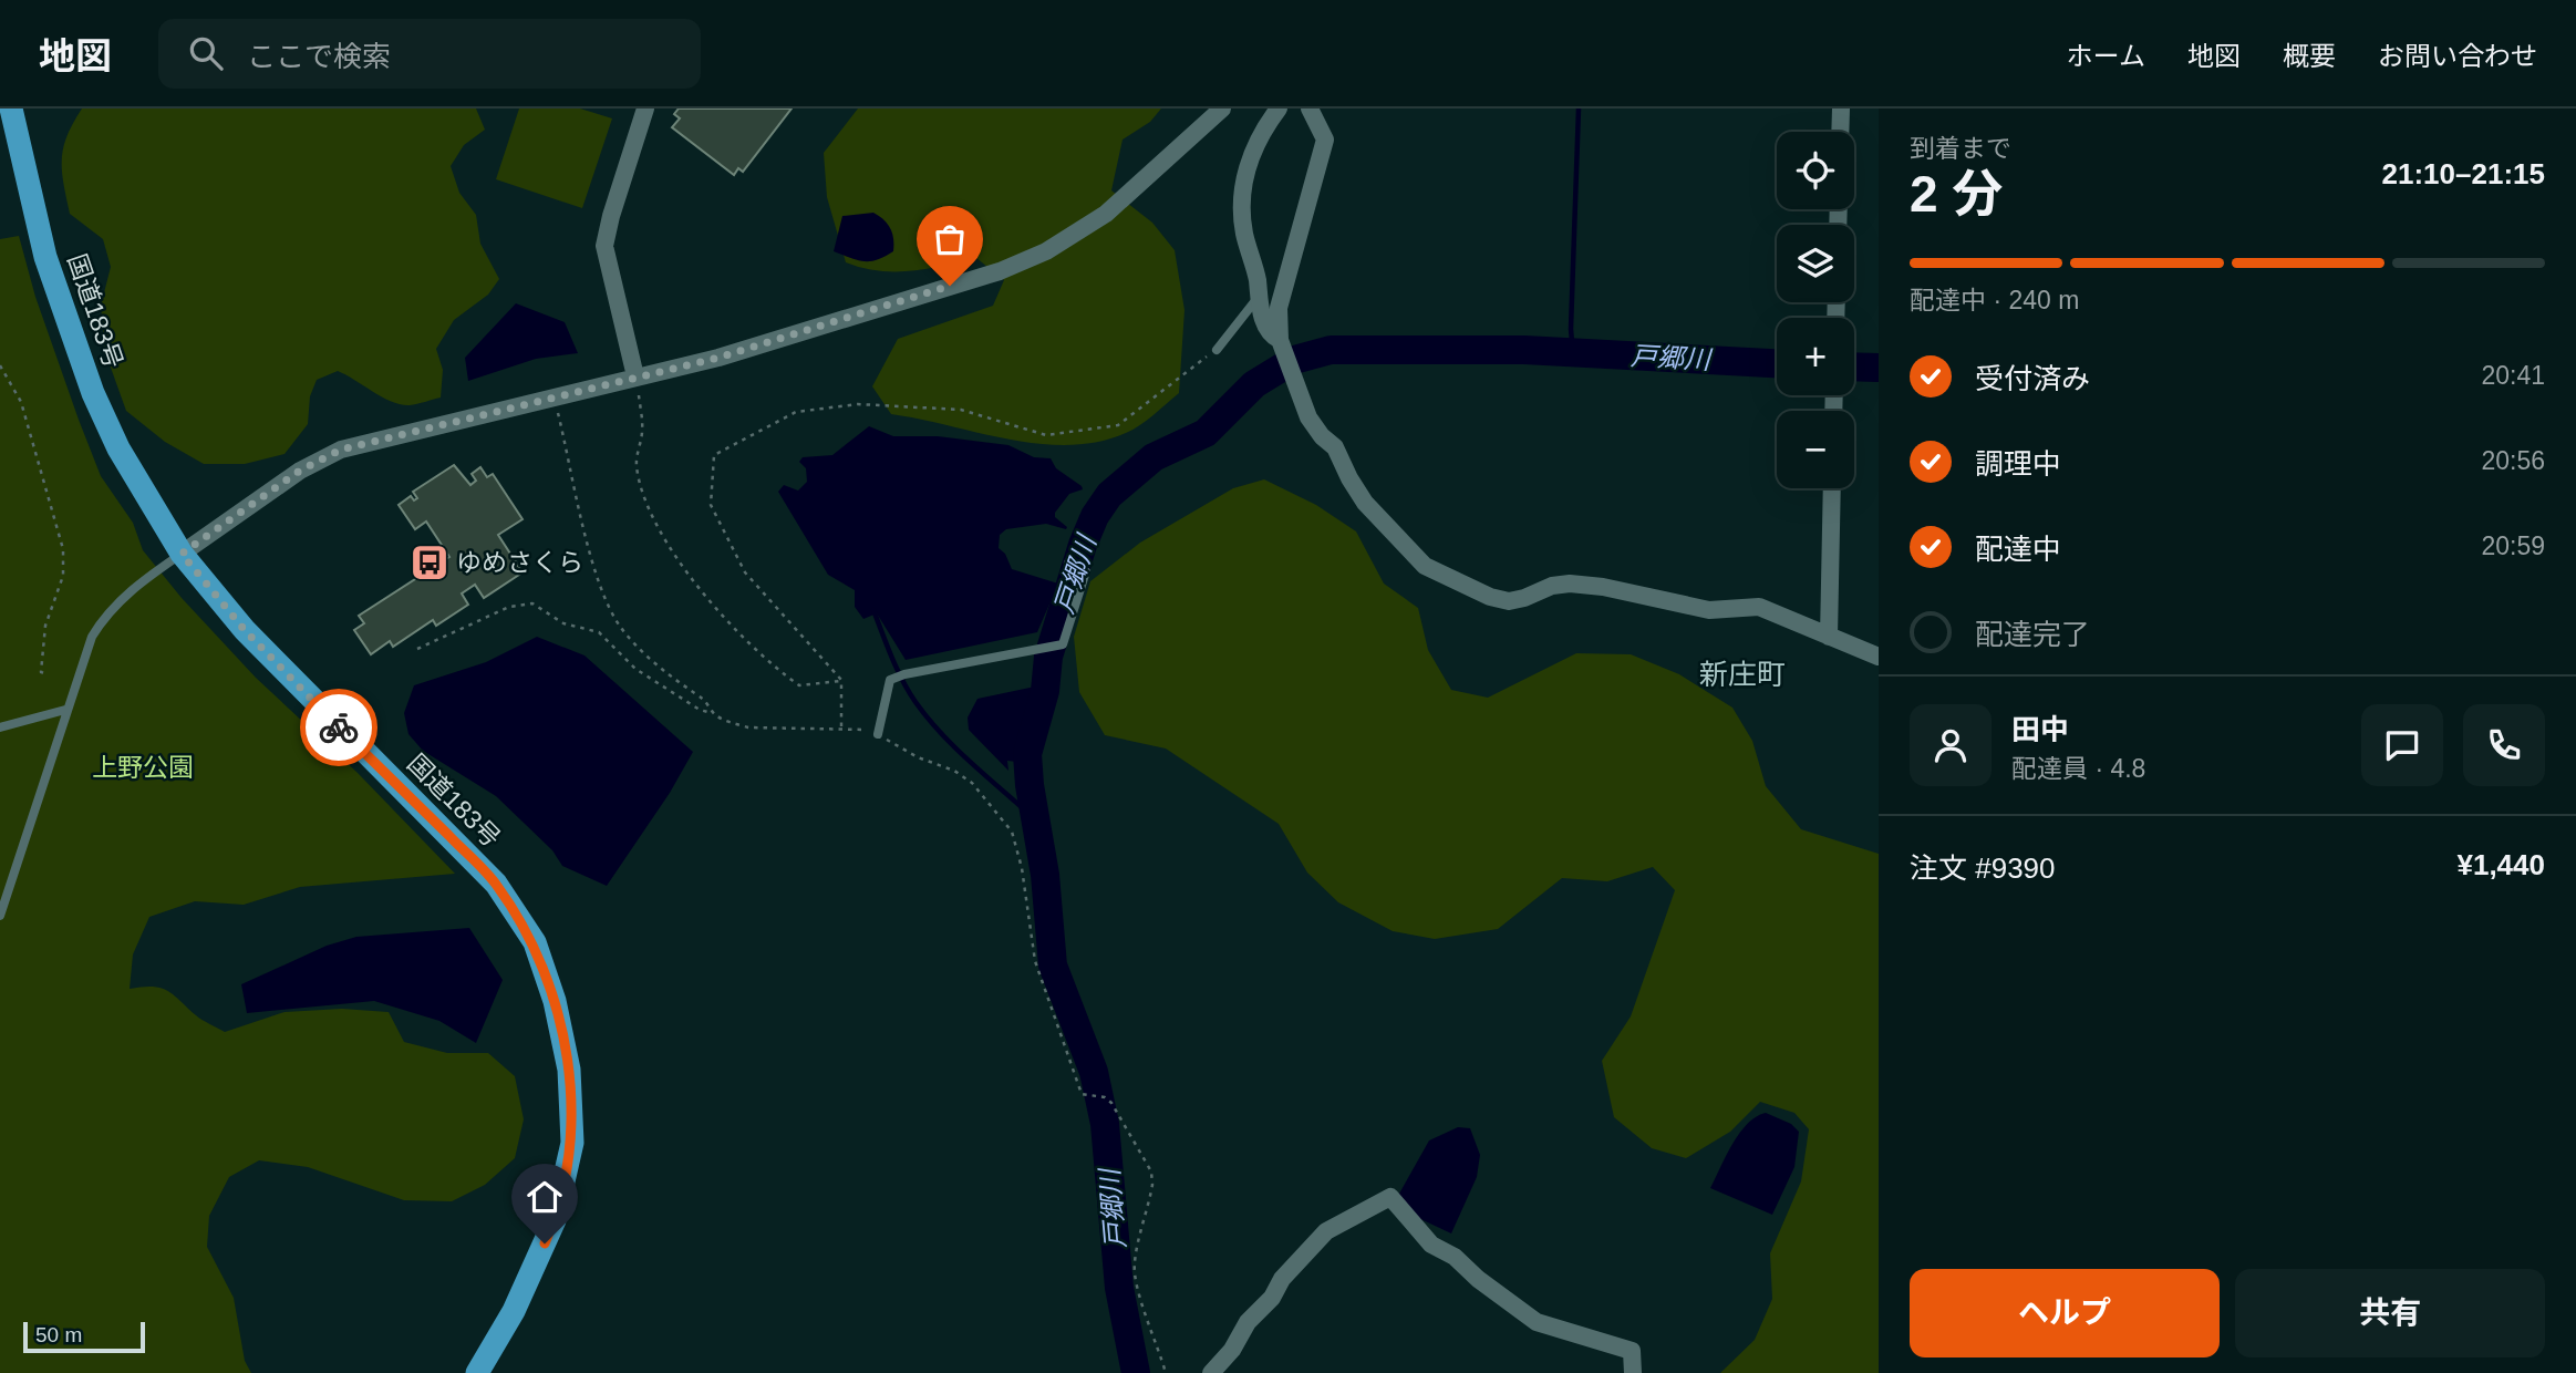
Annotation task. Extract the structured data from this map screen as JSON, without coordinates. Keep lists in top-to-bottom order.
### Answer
{
  "streets": {
    "highway": ["国道183号"]
  },
  "districts": ["新庄町"],
  "water": ["戸郷川"],
  "parks": ["上野公園"],
  "places": {
    "bus stop": ["ゆめさくら"]
  },
  "scale_bar": "50 m",
  "page": {
    "header": "地図",
    "search": "ここで検索",
    "nav": [
      "ホーム",
      "地図",
      "概要",
      "お問い合わせ"
    ],
    "heading": ["2 分", "到着まで", "21:10–21:15"],
    "panel": [
      "田中",
      "配達員 · 4.8",
      "注文 #9390",
      "¥1,440"
    ],
    "map_buttons": ["+", "−"],
    "bar": "配達中 · 240 m",
    "list": [
      ["受付済み", "20:41"],
      ["調理中", "20:56"],
      ["配達中", "20:59"],
      "配達完了"
    ],
    "buttons": ["ヘルプ", "共有"],
    "scale": "50 m"
  }
}
